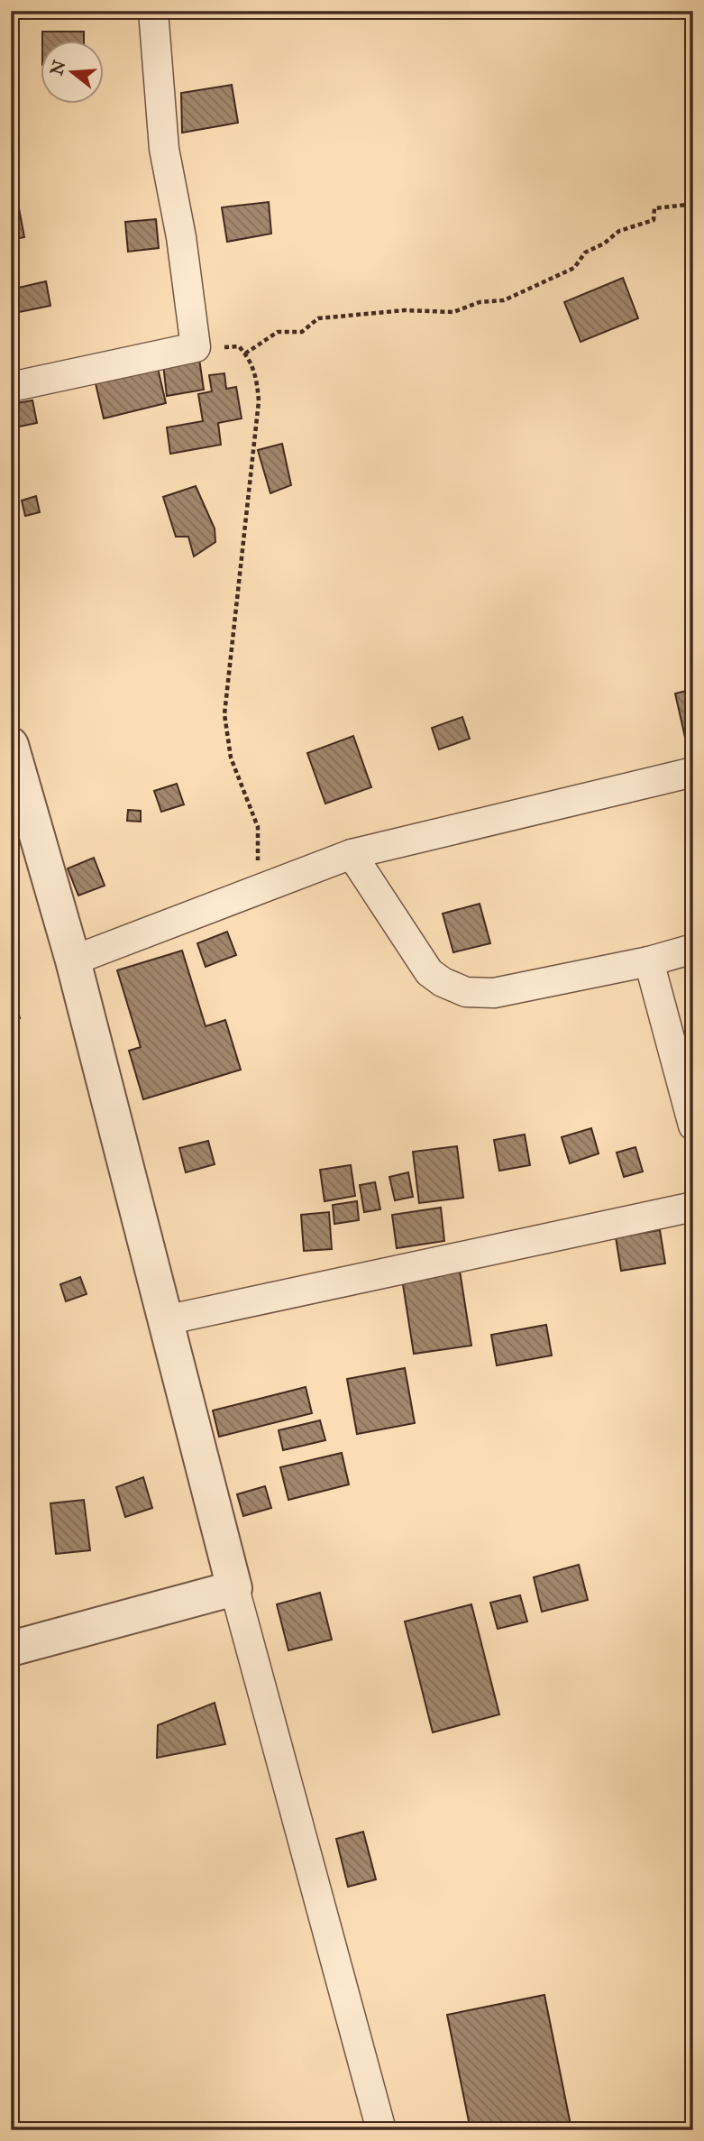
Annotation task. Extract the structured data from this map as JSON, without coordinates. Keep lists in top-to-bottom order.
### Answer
{
  "north": "left"
}
